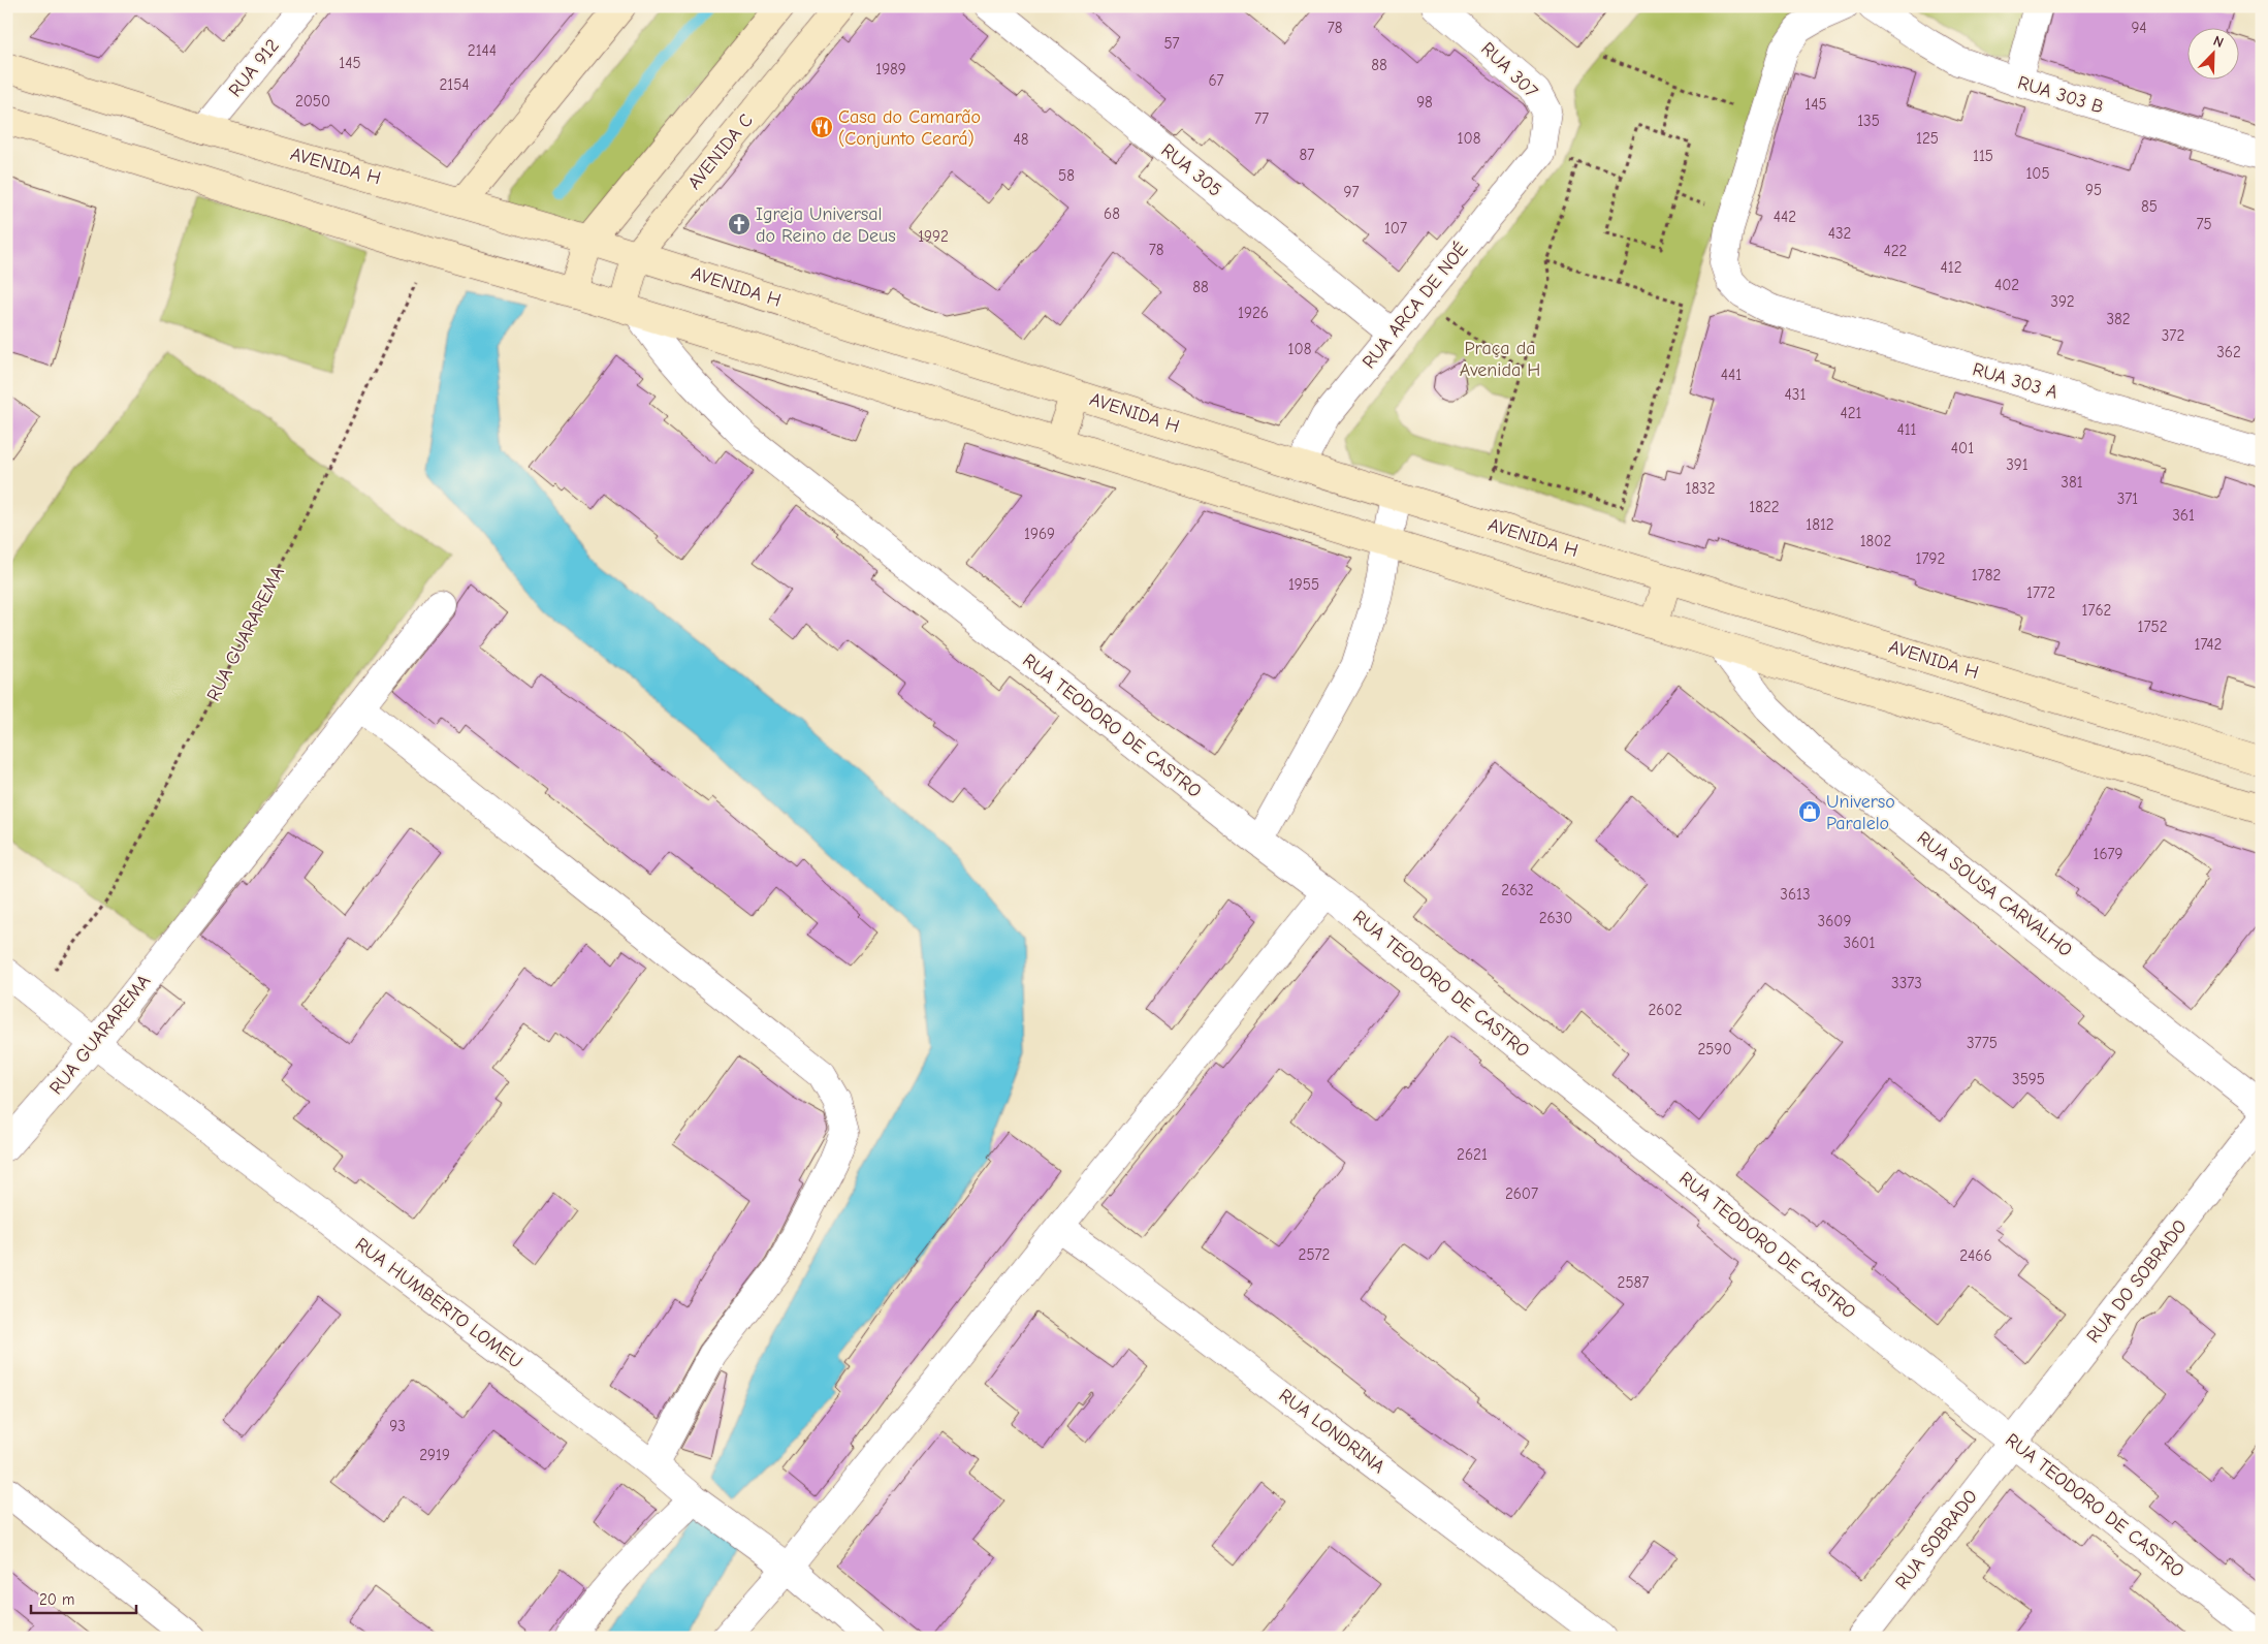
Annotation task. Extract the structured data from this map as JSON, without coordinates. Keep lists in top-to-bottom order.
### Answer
{
  "streets": {
    "street": [
      "RUA 912",
      "RUA 307",
      "RUA 303 B",
      "AVENIDA C",
      "AVENIDA H",
      "RUA 305",
      "RUA ARCA DE NOÉ",
      "RUA 303 A",
      "RUA GUARAREMA",
      "RUA TEODORO DE CASTRO",
      "RUA SOUSA CARVALHO",
      "RUA DO SOBRADO",
      "RUA HUMBERTO LOMEU",
      "RUA LONDRINA",
      "RUA SOBRADO"
    ]
  },
  "crossings": [
    ["RUA 912", "AVENIDA H"],
    ["RUA 307", "RUA ARCA DE NOÉ"],
    ["AVENIDA C", "AVENIDA H"],
    ["AVENIDA C", "RUA TEODORO DE CASTRO"],
    ["AVENIDA H", "RUA ARCA DE NOÉ"],
    ["RUA 305", "RUA ARCA DE NOÉ"],
    ["RUA GUARAREMA", "RUA HUMBERTO LOMEU"],
    ["RUA TEODORO DE CASTRO", "RUA DO SOBRADO"],
    ["RUA TEODORO DE CASTRO", "RUA SOBRADO"],
    ["RUA DO SOBRADO", "RUA SOBRADO"]
  ],
  "parks": ["Praça da Avenida H"],
  "places": {
    "restaurant": ["Casa do Camarão (Conjunto Ceará)"],
    "church": ["Igreja Universal do Reino de Deus"],
    "shop": ["Universo Paralelo"]
  },
  "house_numbers": [
    "78",
    "94",
    "57",
    "2144",
    "145",
    "88",
    "1989",
    "67",
    "2154",
    "2050",
    "98",
    "145",
    "77",
    "135",
    "108",
    "125",
    "48",
    "87",
    "115",
    "105",
    "58",
    "95",
    "97",
    "85",
    "68",
    "442",
    "75",
    "107",
    "432",
    "1992",
    "78",
    "422",
    "412",
    "402",
    "88",
    "392",
    "1926",
    "382",
    "372",
    "108",
    "362",
    "441",
    "431",
    "421",
    "411",
    "401",
    "391",
    "381",
    "1832",
    "371",
    "1822",
    "361",
    "1812",
    "1969",
    "1802",
    "1792",
    "1782",
    "1955",
    "1772",
    "1762",
    "1752",
    "1742",
    "1679",
    "2632",
    "3613",
    "2630",
    "3609",
    "3601",
    "3373",
    "2602",
    "3775",
    "2590",
    "3595",
    "2621",
    "2607",
    "2572",
    "2466",
    "2587",
    "93",
    "2919"
  ],
  "scale_bar": "20 m",
  "north": "top right"
}
